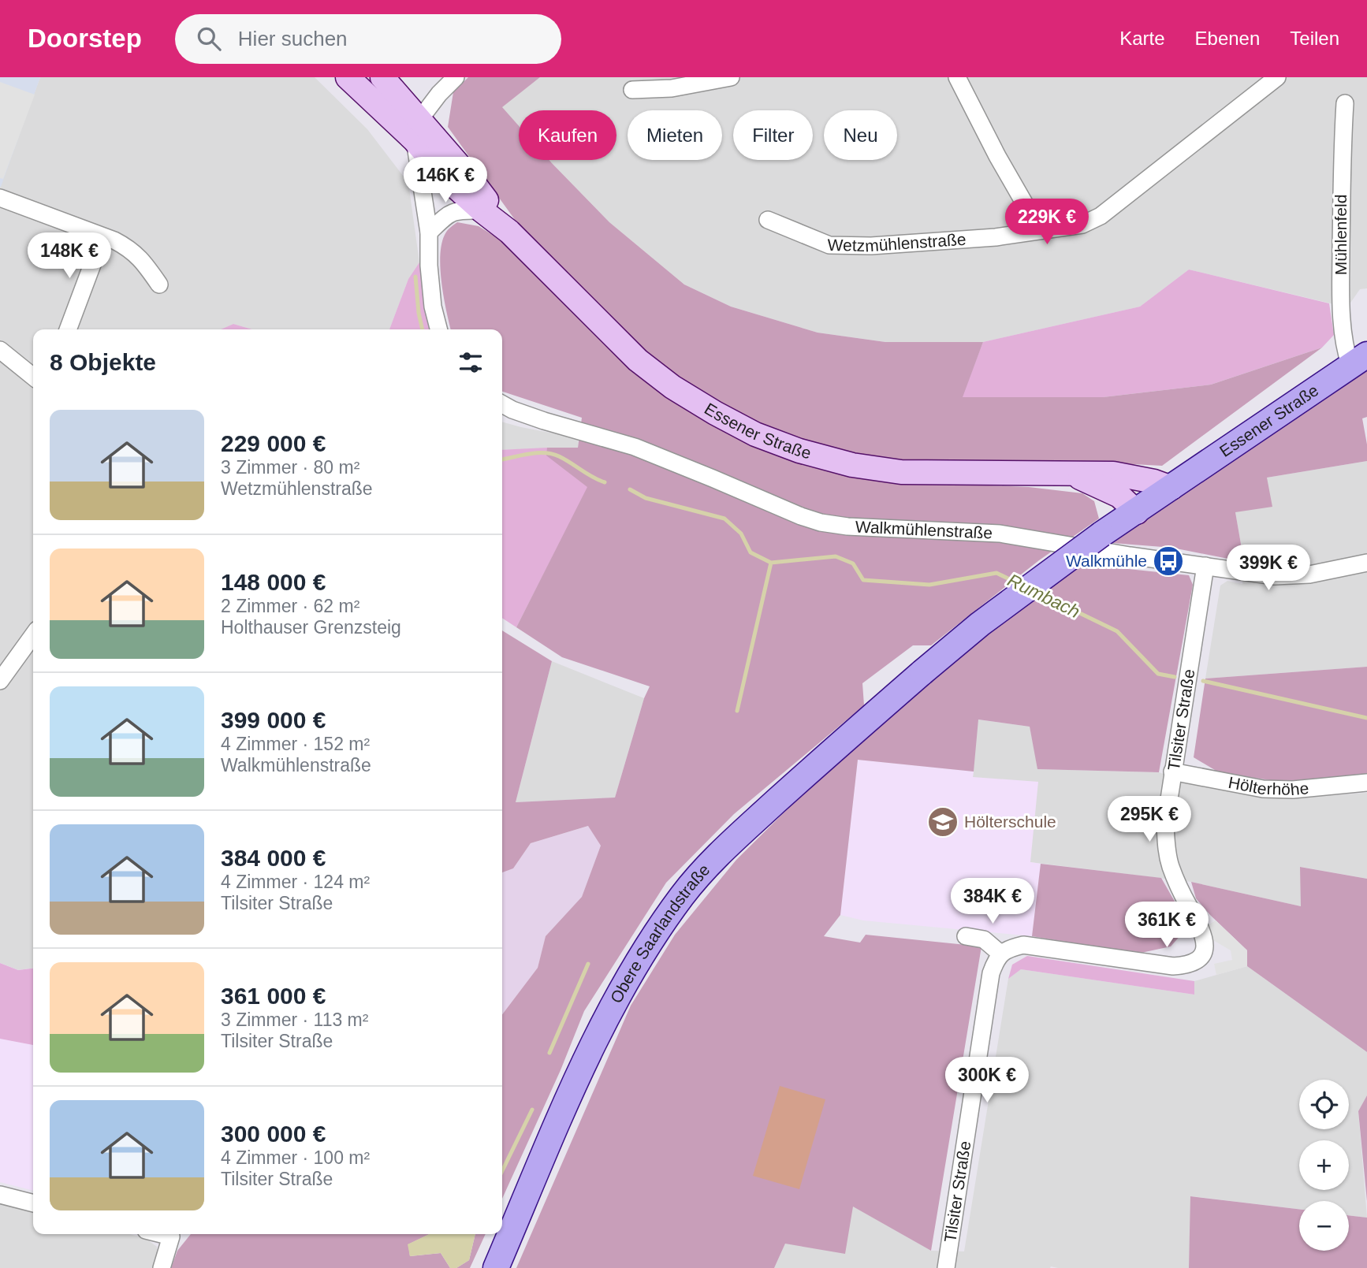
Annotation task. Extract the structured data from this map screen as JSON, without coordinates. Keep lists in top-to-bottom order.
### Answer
{
  "streets": {
    "main road": ["Essener Straße", "Obere Saarlandstraße"],
    "street": [
      "Mühlenfeld",
      "Wetzmühlenstraße",
      "Walkmühlenstraße",
      "Tilsiter Straße",
      "Hölterhöhe"
    ]
  },
  "crossings": [
    ["Mühlenfeld", "Essener Straße"],
    ["Essener Straße", "Obere Saarlandstraße"],
    ["Walkmühlenstraße", "Tilsiter Straße"],
    ["Tilsiter Straße", "Hölterhöhe"]
  ],
  "water": ["Rumbach"],
  "places": {
    "bus stop": ["Walkmühle"],
    "school or university": ["Hölterschule"]
  },
  "page": {
    "header": "Doorstep",
    "search": "Hier suchen",
    "nav": ["Karte", "Ebenen", "Teilen"],
    "chip": [
      "Kaufen",
      "Mieten",
      "Filter",
      "Neu"
    ],
    "price": [
      "146K €",
      "229K €",
      "148K €",
      "399K €",
      "295K €",
      "384K €",
      "361K €",
      "300K €"
    ],
    "heading": "8 Objekte",
    "list": [
      {
        "name": "229 000 €",
        "note": "3 Zimmer · 80 m² · Wetzmühlenstraße"
      },
      {
        "name": "148 000 €",
        "note": "2 Zimmer · 62 m² · Holthauser Grenzsteig"
      },
      {
        "name": "399 000 €",
        "note": "4 Zimmer · 152 m² · Walkmühlenstraße"
      },
      {
        "name": "384 000 €",
        "note": "4 Zimmer · 124 m² · Tilsiter Straße"
      },
      {
        "name": "361 000 €",
        "note": "3 Zimmer · 113 m² · Tilsiter Straße"
      },
      {
        "name": "300 000 €",
        "note": "4 Zimmer · 100 m² · Tilsiter Straße"
      }
    ],
    "map_buttons": ["+", "−"]
  }
}
